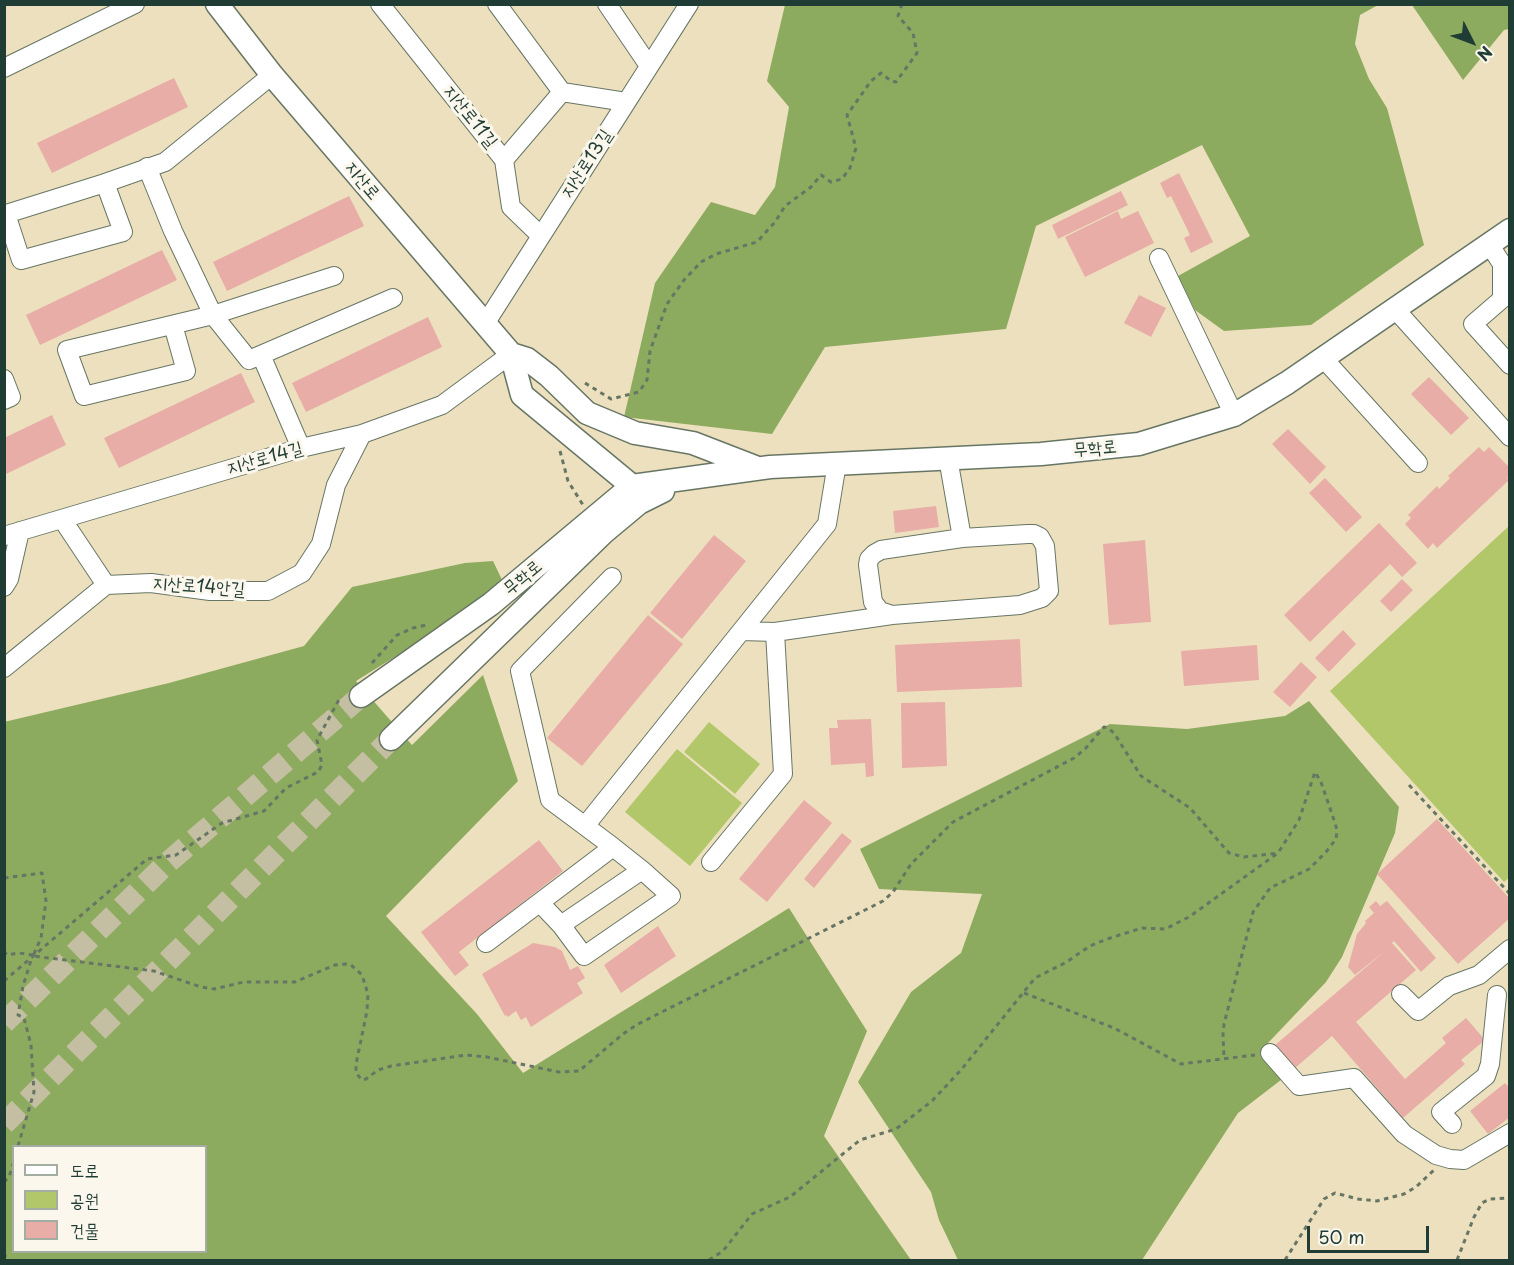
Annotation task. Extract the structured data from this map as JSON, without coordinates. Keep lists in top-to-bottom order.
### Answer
{
  "streets": {
    "main road": ["지산로", "무학로"],
    "street": [
      "지산로11길",
      "지산로13길",
      "지산로14길",
      "지산로14안길"
    ]
  },
  "crossings": [
    ["지산로11길", "지산로13길"],
    ["지산로13길", "지산로"],
    ["지산로", "무학로"],
    ["지산로", "지산로14길"],
    ["지산로14길", "지산로14안길"]
  ],
  "legend": ["도로", "공원", "건물"],
  "scale_bar": "50 m",
  "north": "bottom right"
}
